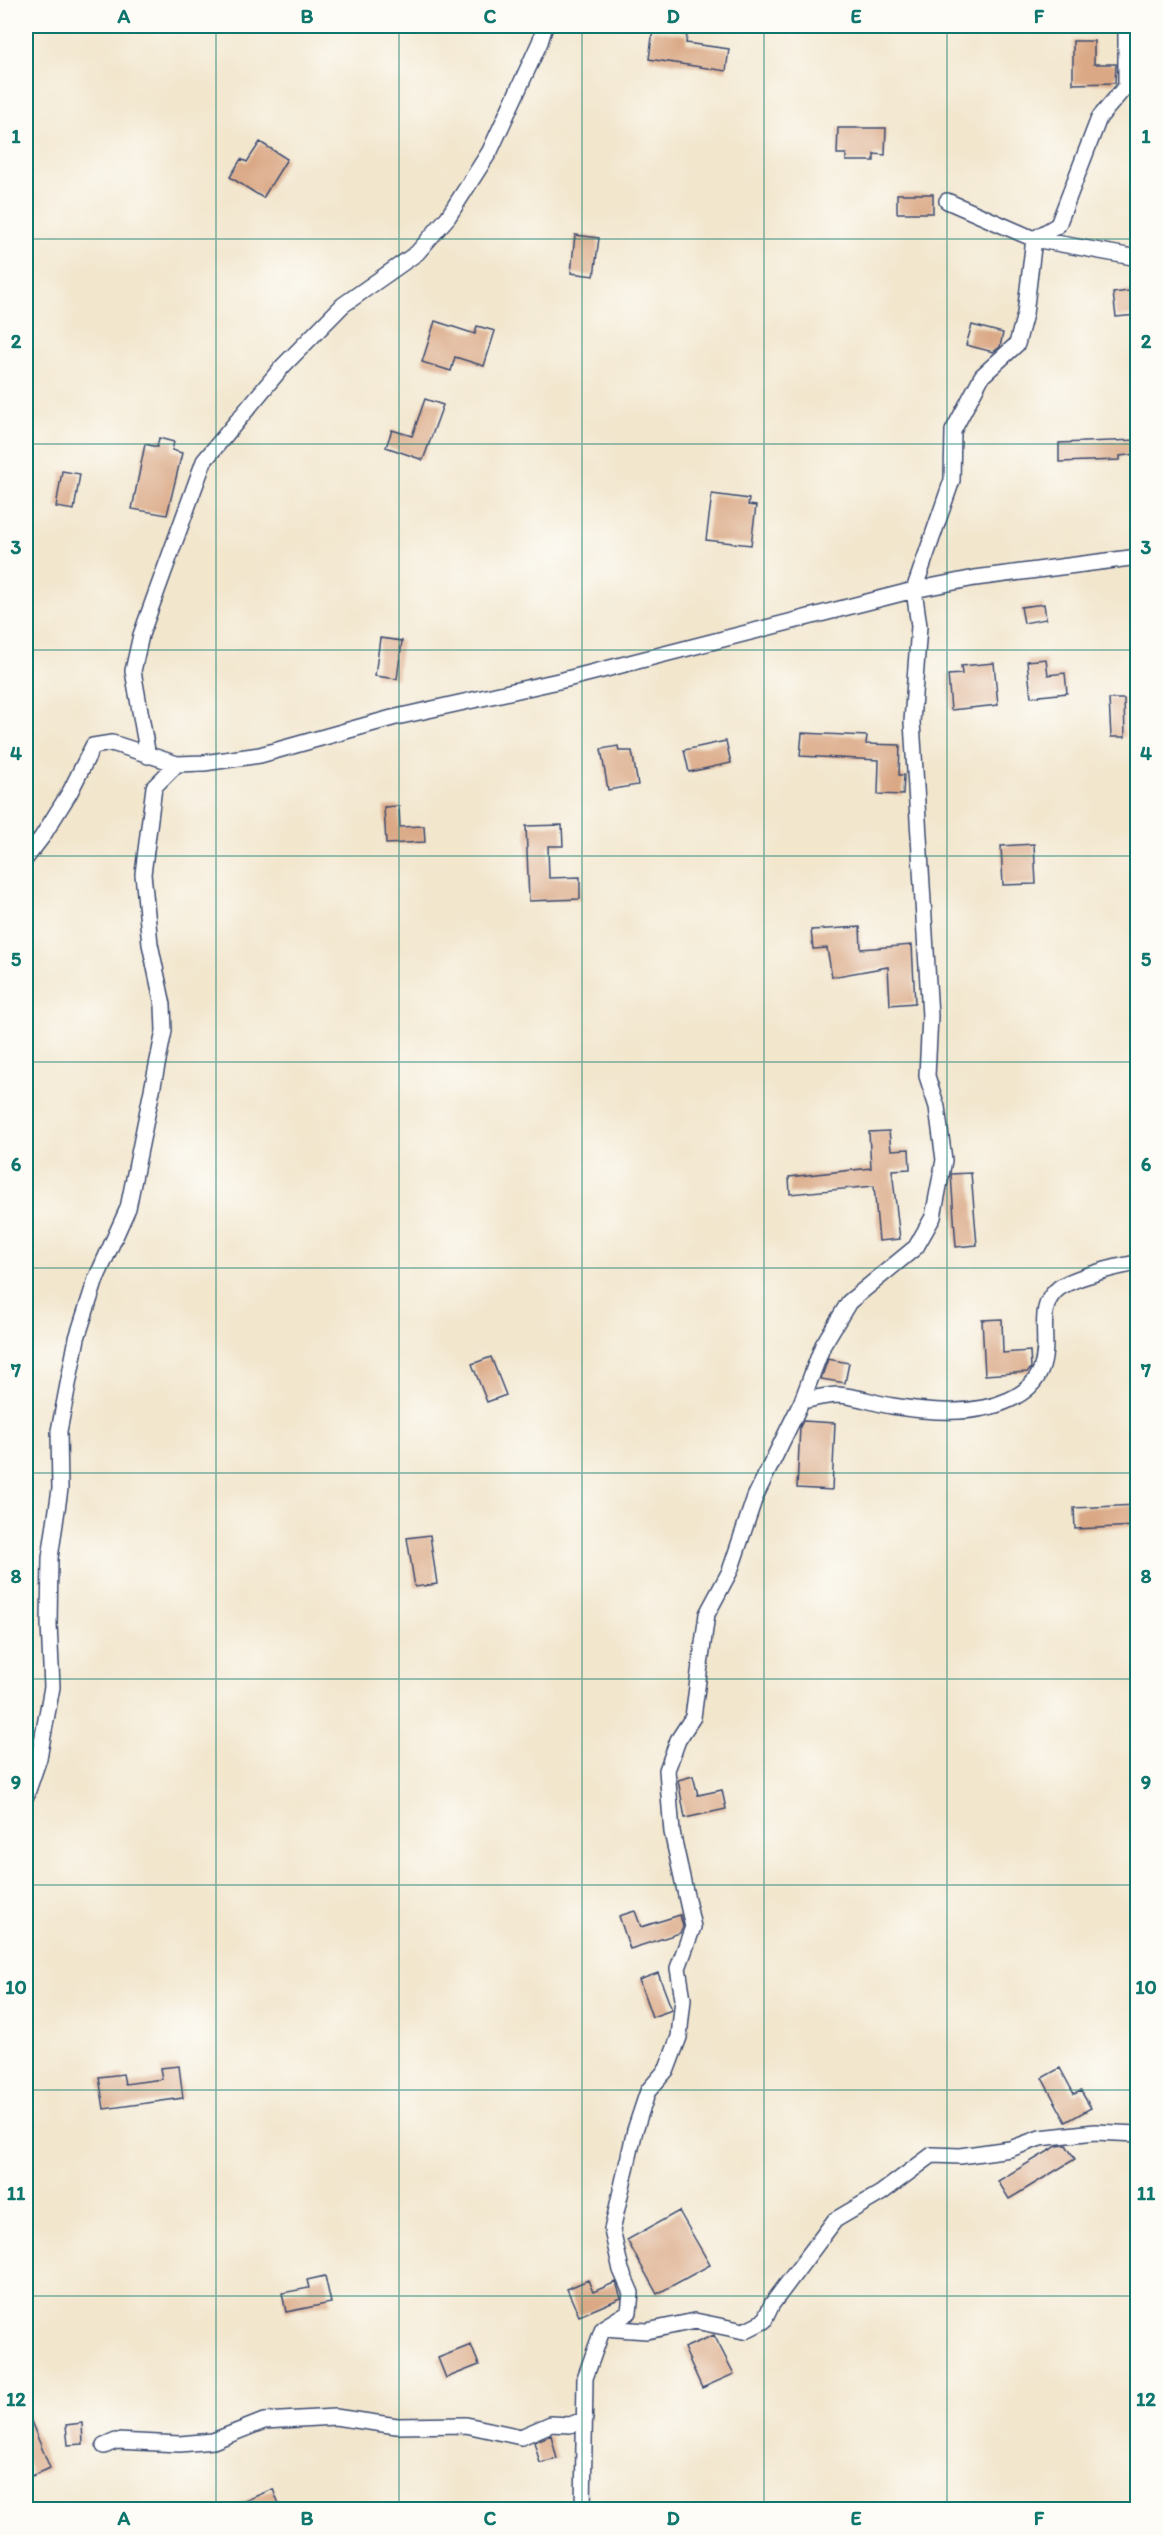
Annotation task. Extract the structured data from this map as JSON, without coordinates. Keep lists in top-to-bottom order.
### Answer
{
  "grid": {
    "columns": [
      "A",
      "B",
      "C",
      "D",
      "E",
      "F"
    ],
    "rows": [
      "1",
      "2",
      "3",
      "4",
      "5",
      "6",
      "7",
      "8",
      "9",
      "10",
      "11",
      "12"
    ]
  }
}
